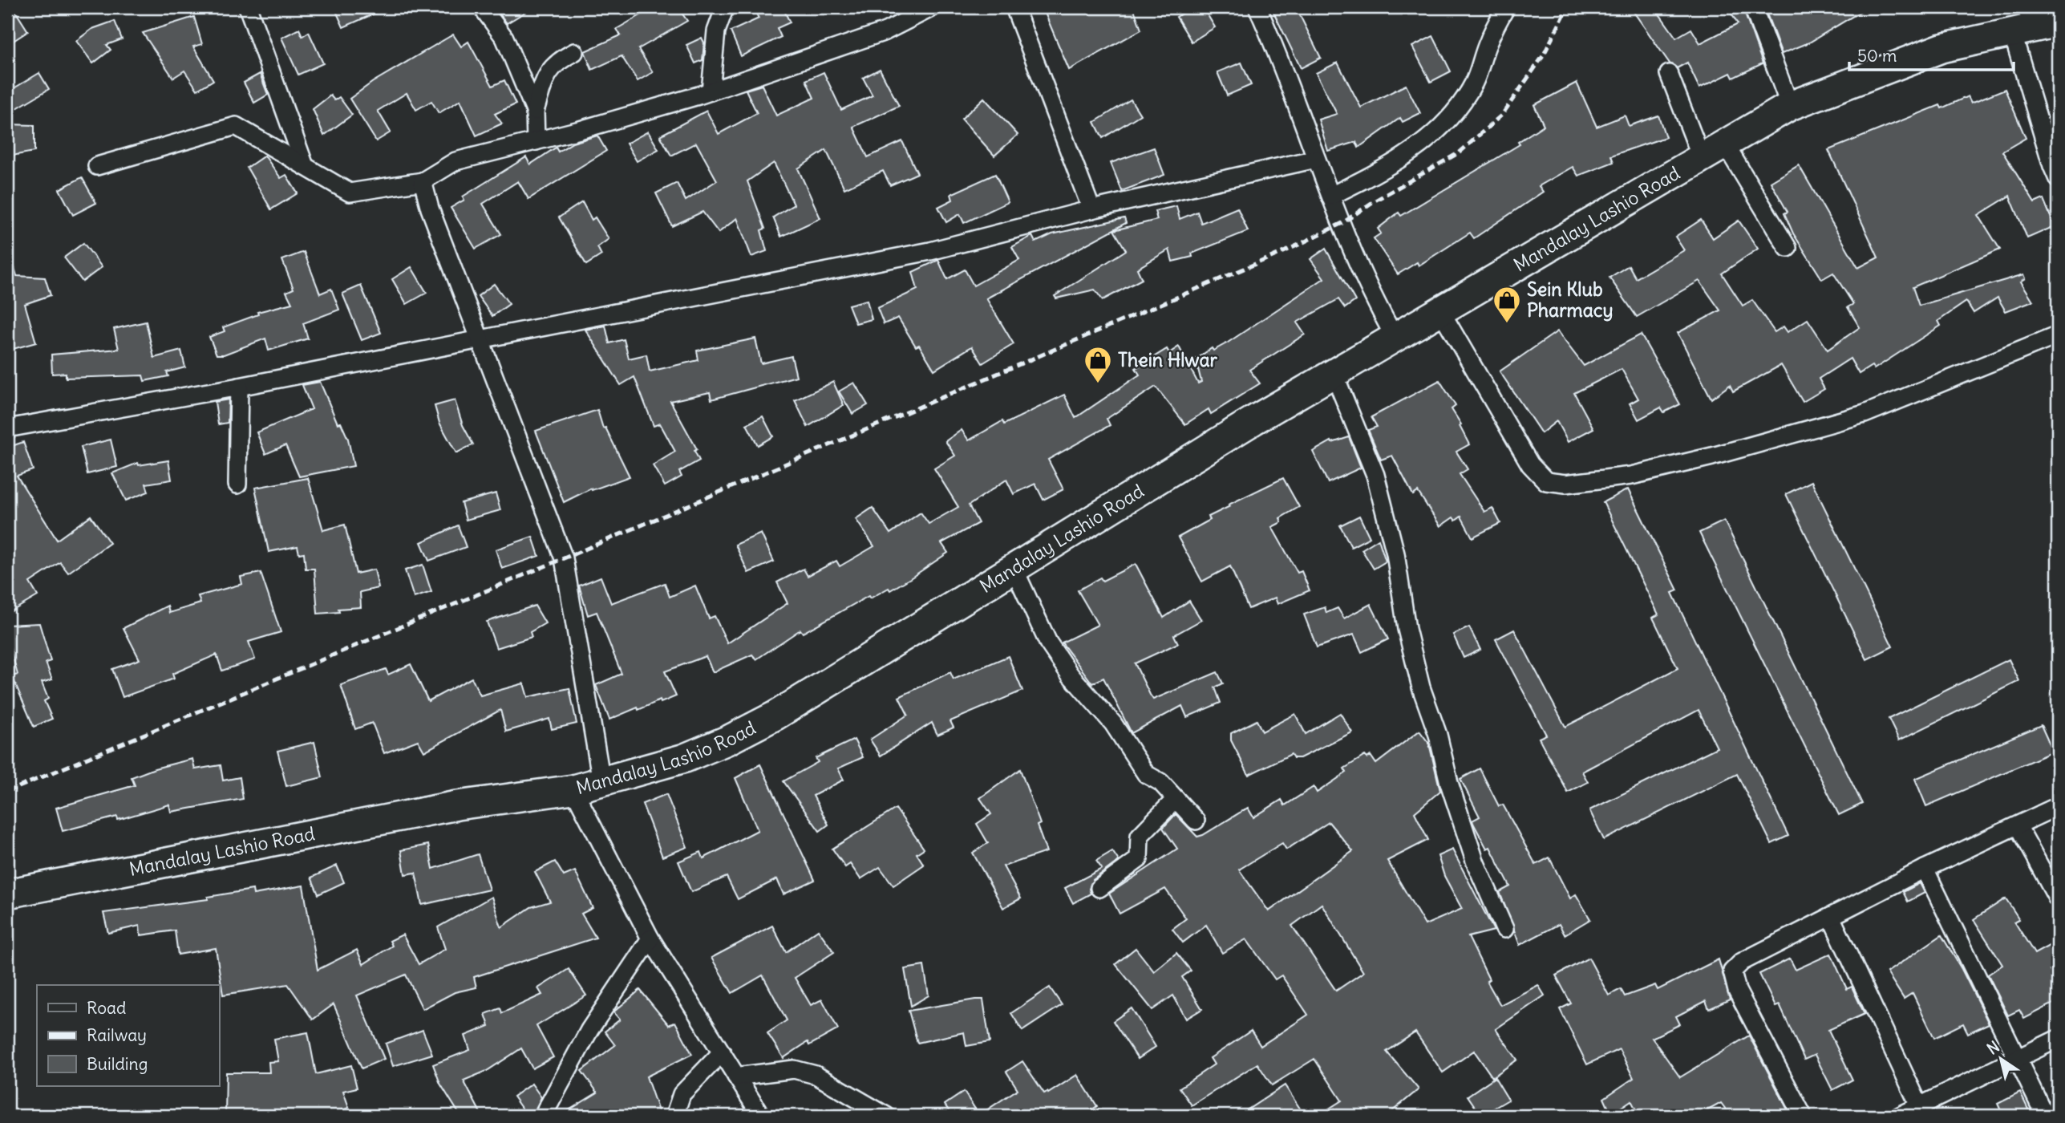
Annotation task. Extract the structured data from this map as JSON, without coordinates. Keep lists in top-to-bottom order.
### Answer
{
  "streets": {
    "highway": ["Mandalay Lashio Road"]
  },
  "places": {
    "shop": ["Sein Klub Pharmacy", "Thein Hlwar"]
  },
  "legend": ["Road", "Railway", "Building"],
  "scale_bar": "50 m",
  "north": "top left"
}
